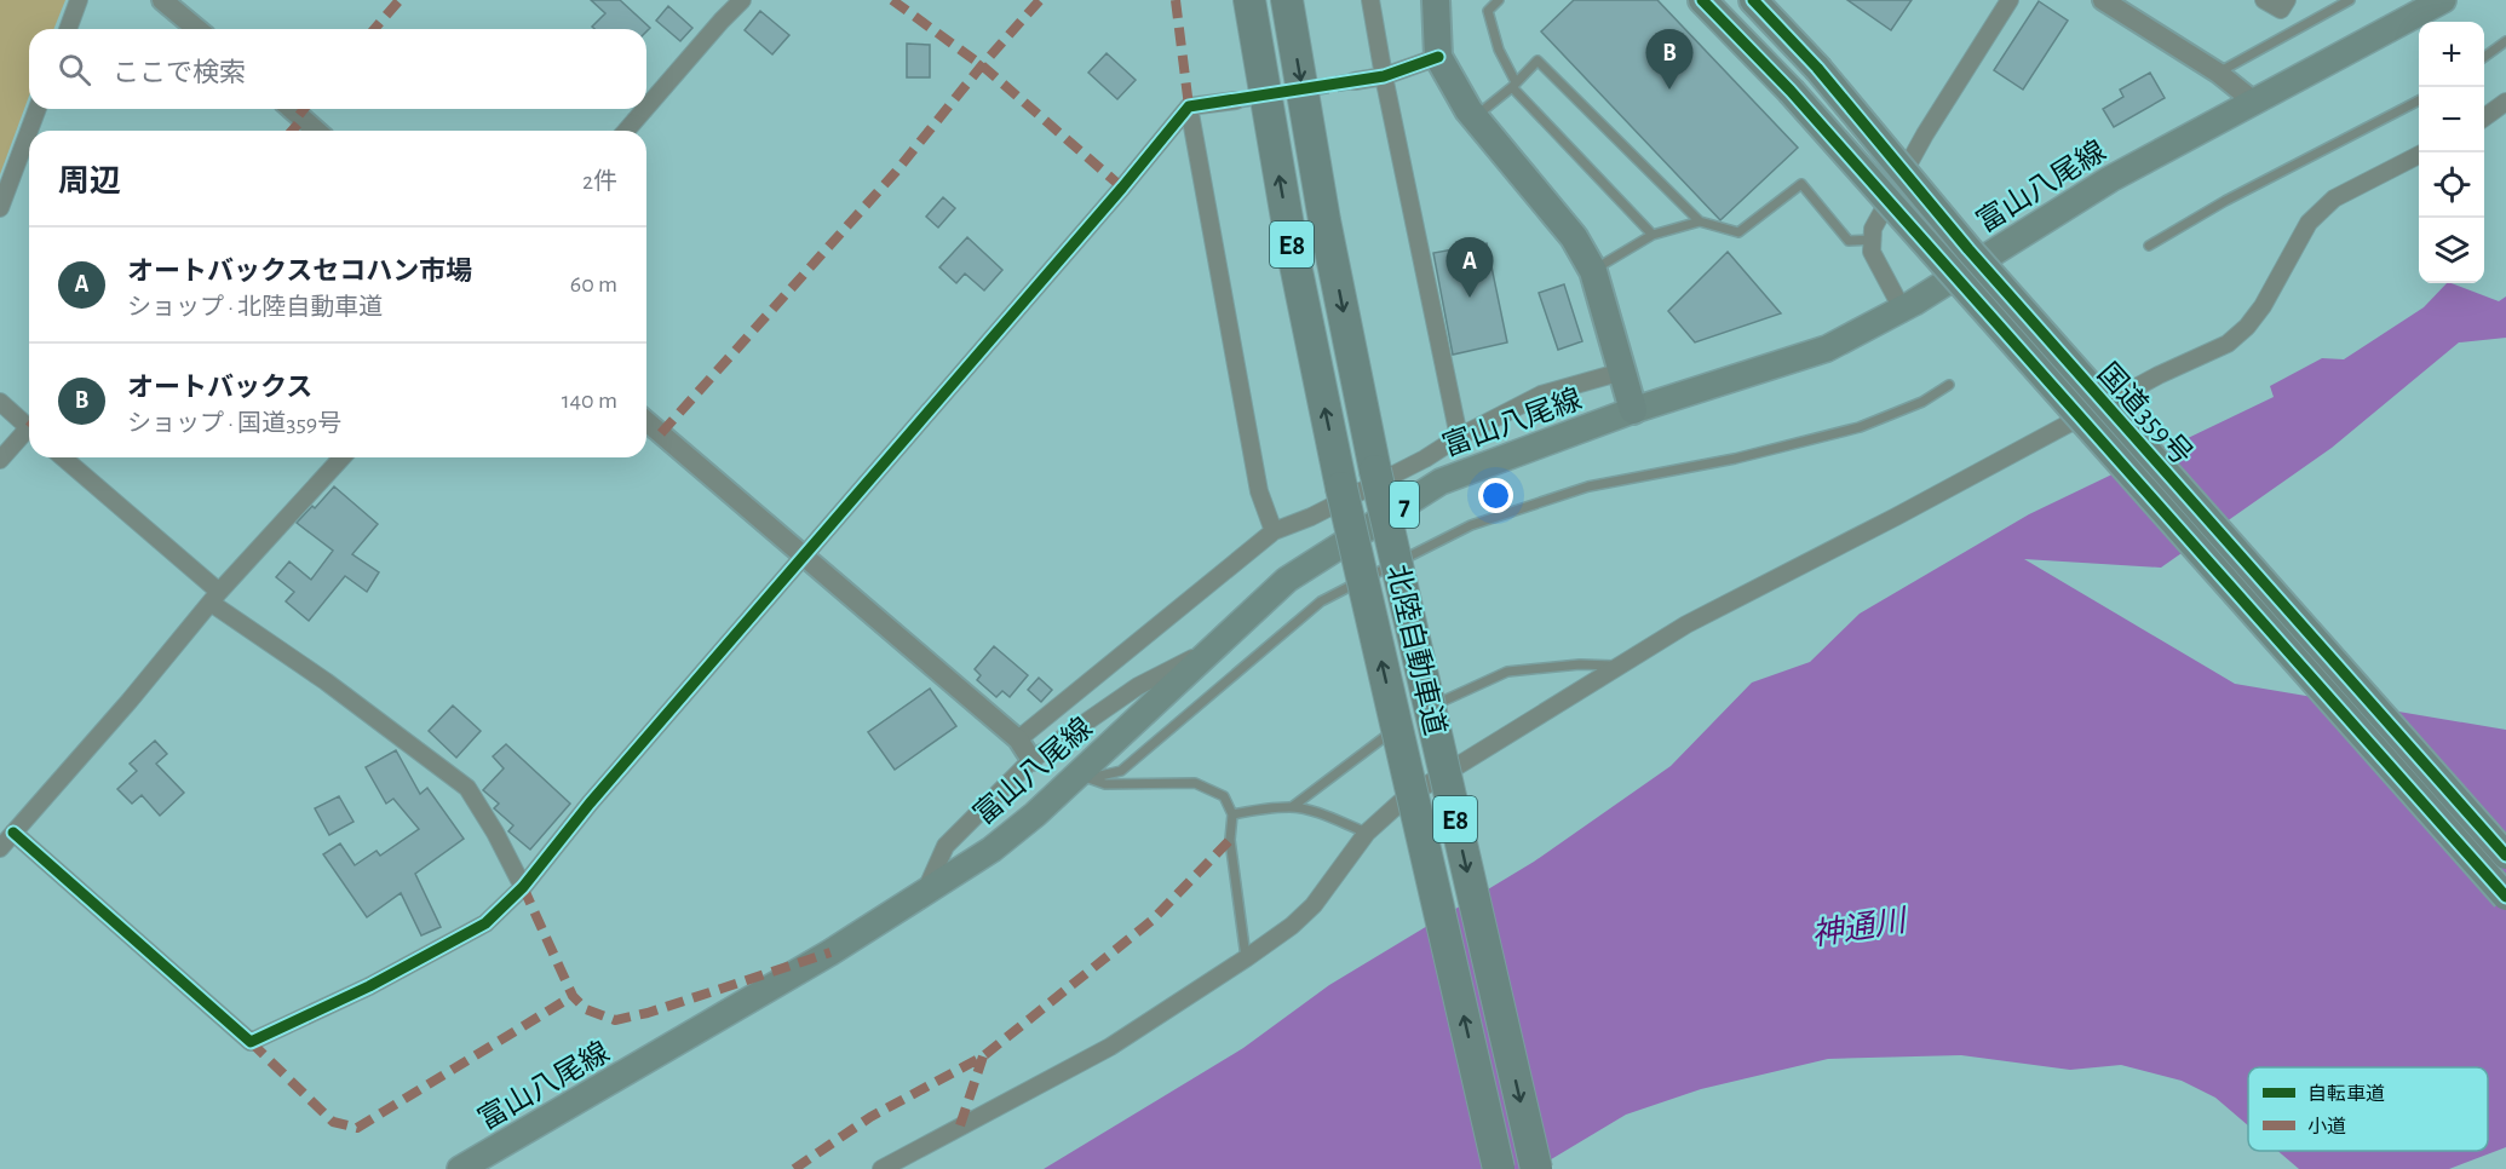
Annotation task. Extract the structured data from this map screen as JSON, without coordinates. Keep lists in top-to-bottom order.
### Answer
{
  "streets": {
    "highway": ["E8", "国道359号", "北陸自動車道"],
    "main road": ["富山八尾線", "7"]
  },
  "water": ["神通川"],
  "legend": ["自転車道", "小道"],
  "page": {
    "map_buttons": ["+", "−"],
    "pins": ["B", "A"],
    "search": "ここで検索",
    "heading": ["周辺", "2件"],
    "list": [
      {
        "mark": "A",
        "name": "オートバックスセコハン市場",
        "note": "ショップ · 北陸自動車道",
        "value": "60 m"
      },
      {
        "mark": "B",
        "name": "オートバックス",
        "note": "ショップ · 国道359号",
        "value": "140 m"
      }
    ]
  }
}
